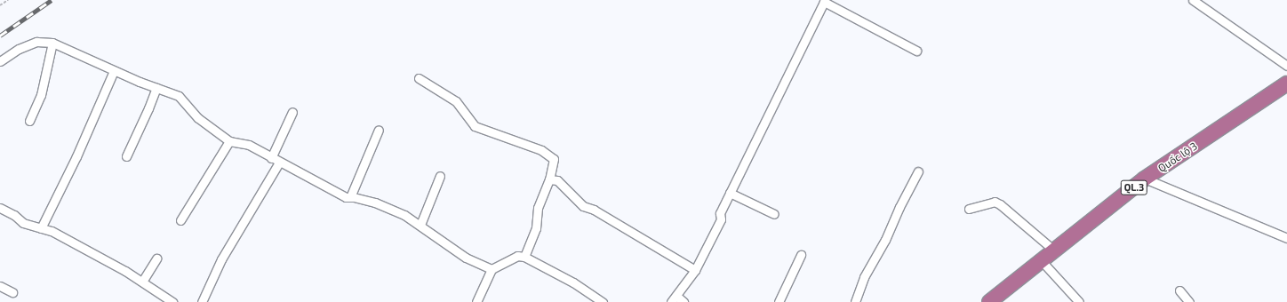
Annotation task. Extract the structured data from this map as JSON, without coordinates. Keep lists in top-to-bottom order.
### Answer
{
  "streets": {
    "highway": ["Quốc lộ 3", "QL.3"]
  }
}
